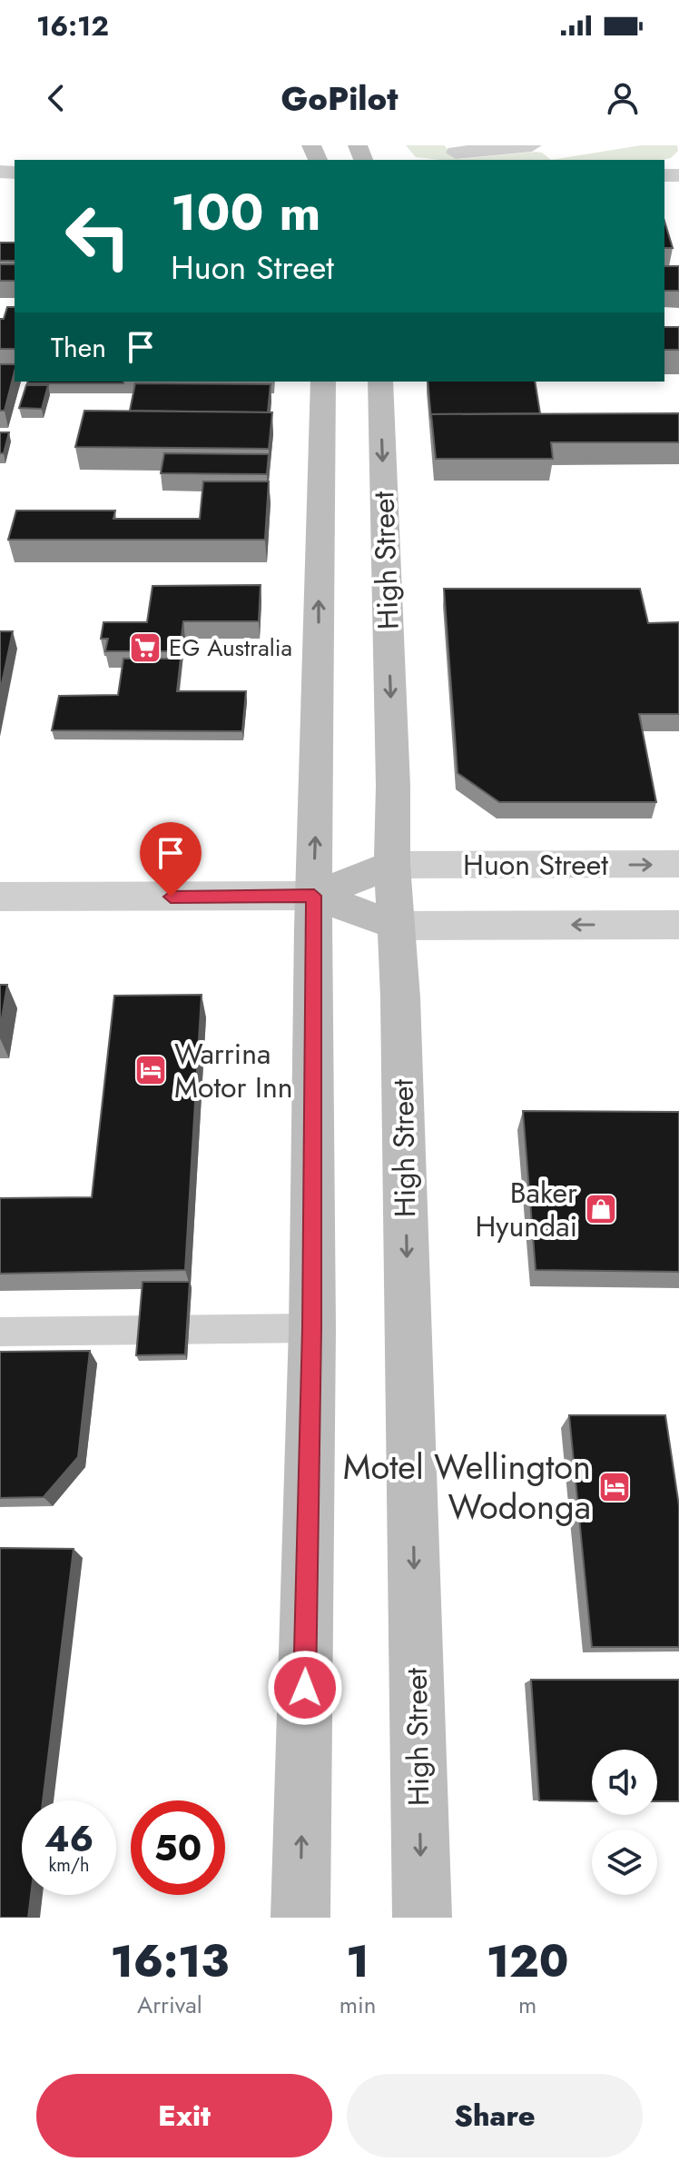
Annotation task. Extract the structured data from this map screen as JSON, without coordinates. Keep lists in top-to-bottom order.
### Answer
{
  "streets": {
    "main road": ["High Street"],
    "street": ["Huon Street"]
  },
  "crossings": [
    ["High Street", "Huon Street"]
  ],
  "places": {
    "supermarket": ["EG Australia"],
    "hotel": ["Warrina Motor Inn", "Motel Wellington Wodonga"],
    "shop": ["Baker Hyundai"]
  },
  "page": {
    "status": "16:12",
    "header": "GoPilot",
    "turn": ["100 m", "Huon Street"],
    "then": "Then",
    "speed": "46 km/h",
    "limit": "50",
    "eta": [
      "16:13",
      "Arrival",
      "1",
      "min",
      "120",
      "m"
    ],
    "buttons": ["Exit", "Share"]
  }
}
